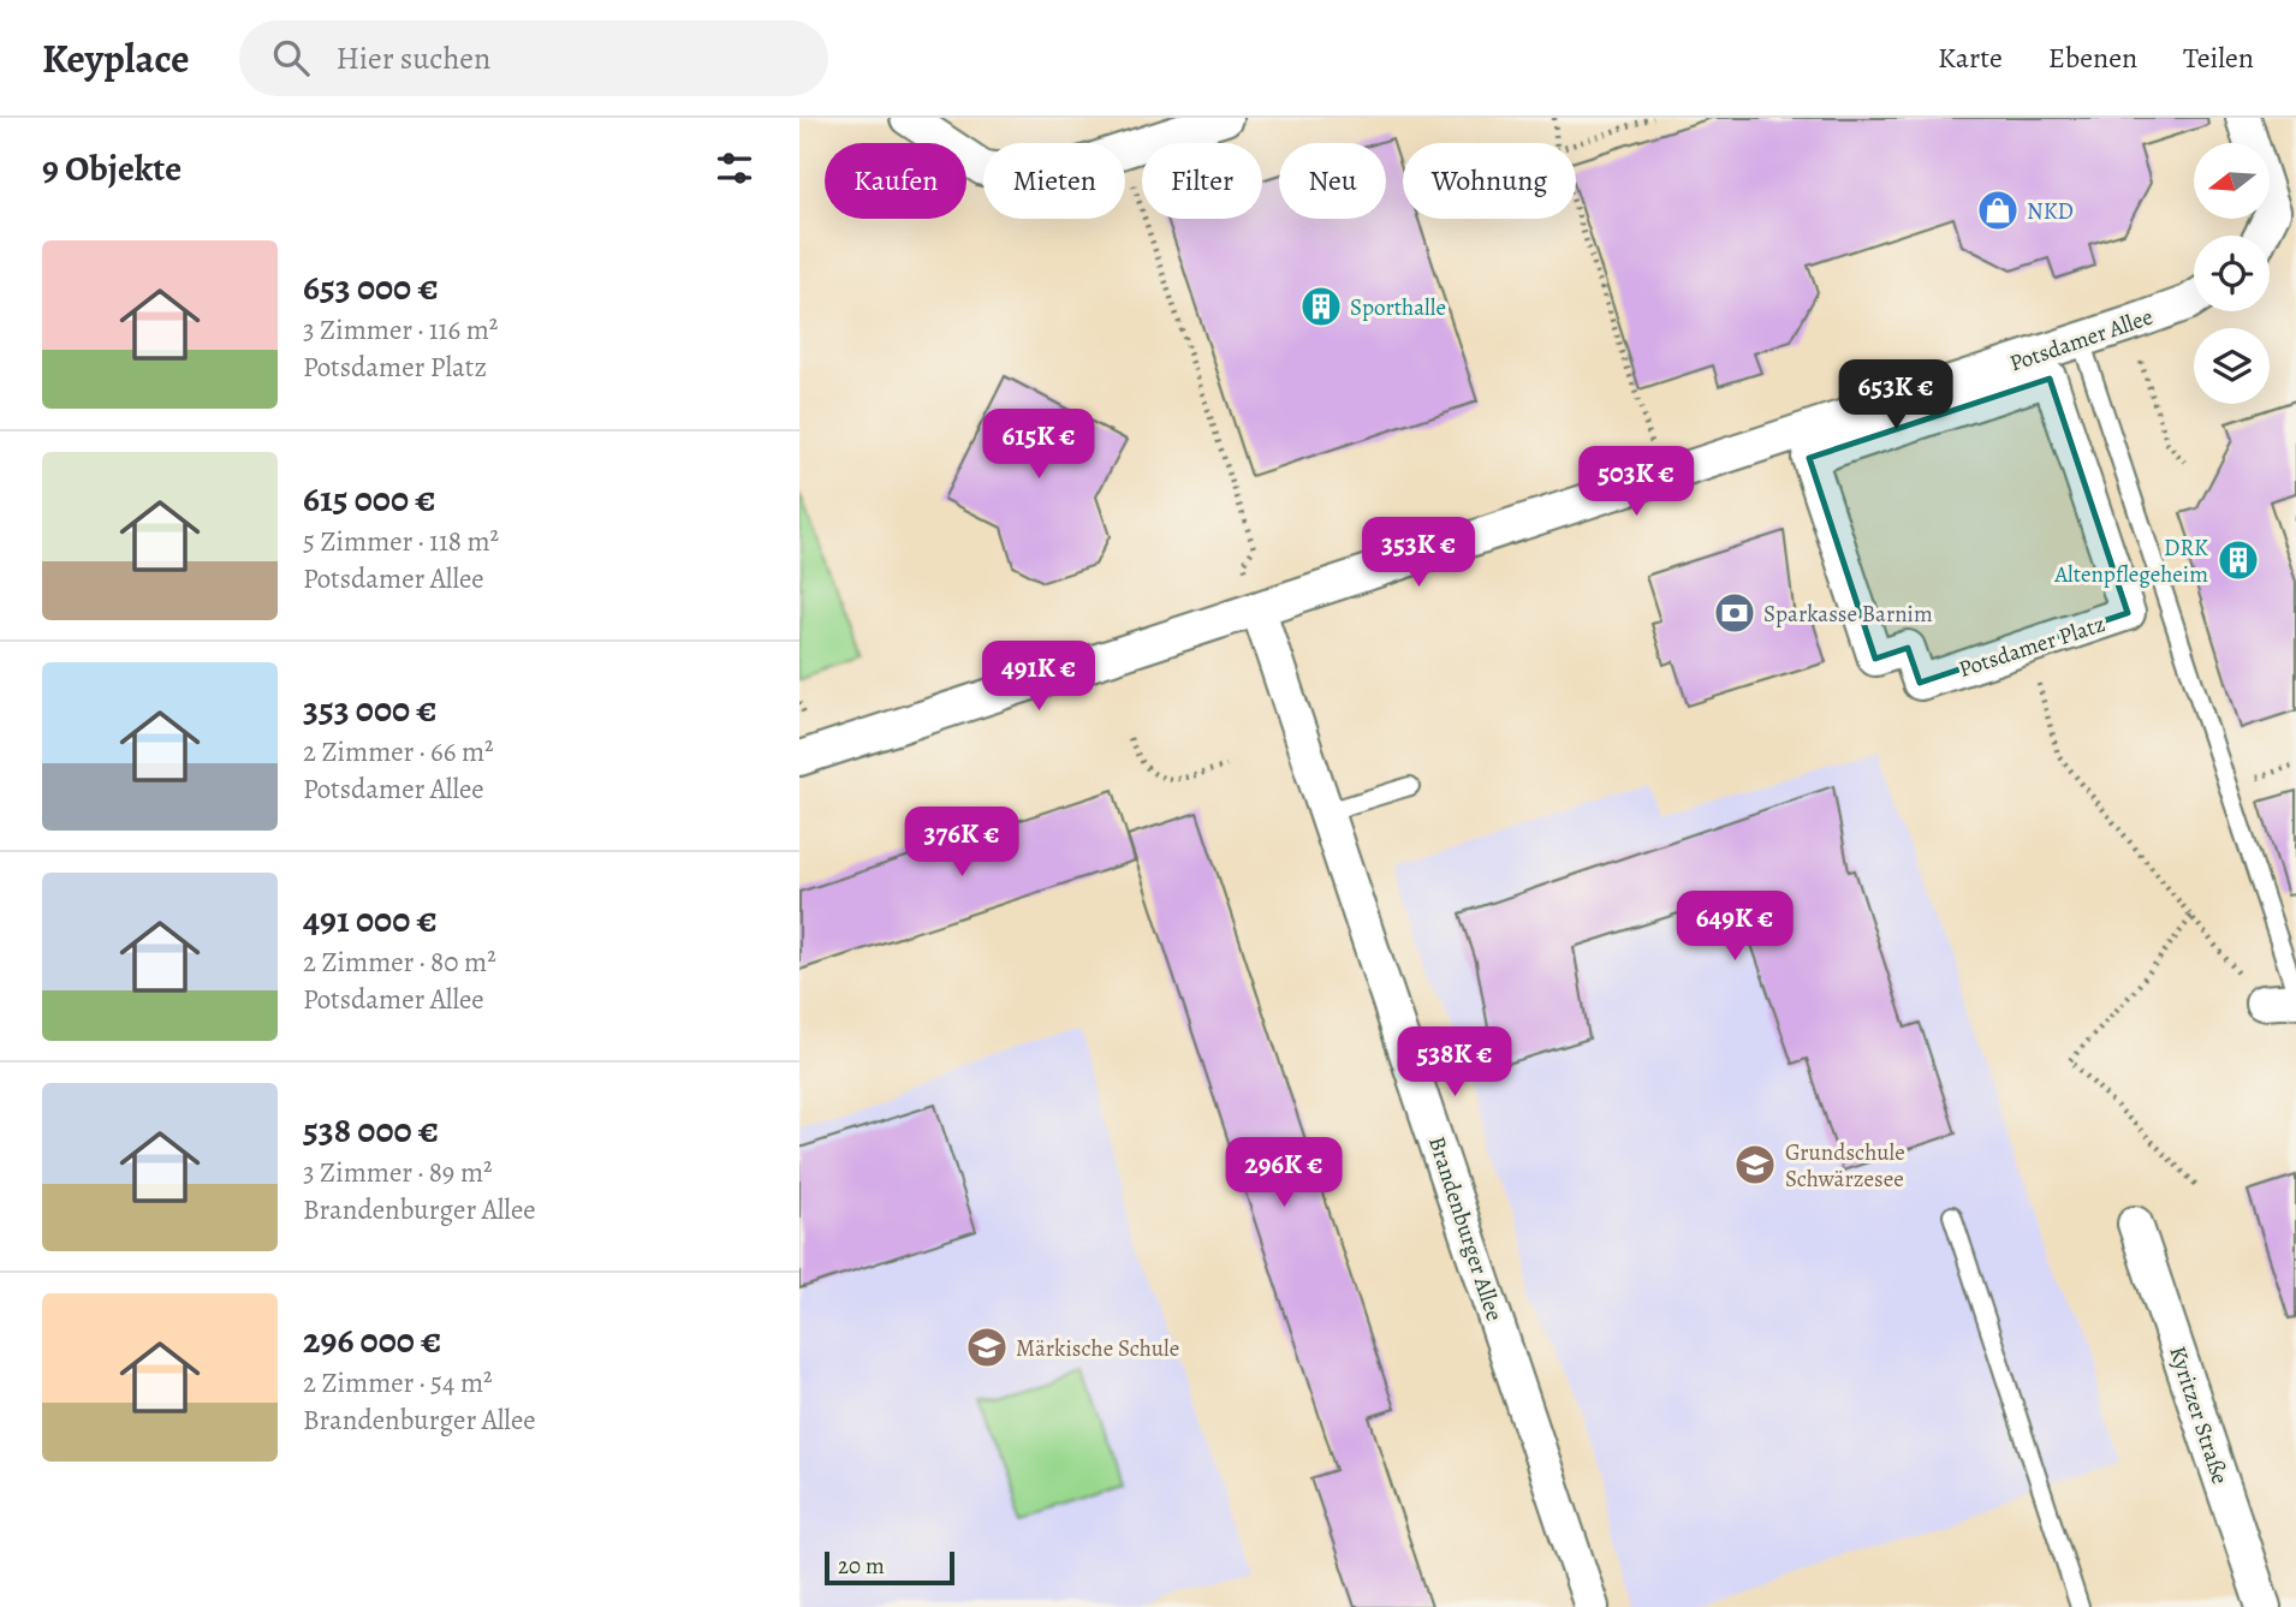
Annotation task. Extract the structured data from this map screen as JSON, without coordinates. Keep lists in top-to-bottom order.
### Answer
{
  "streets": {
    "street": [
      "Potsdamer Allee",
      "Potsdamer Platz",
      "Brandenburger Allee",
      "Kyritzer Straße"
    ]
  },
  "crossings": [
    ["Potsdamer Allee", "Brandenburger Allee"]
  ],
  "places": {
    "shop": ["NKD"],
    "building": ["Sporthalle", "DRK Altenpflegeheim"],
    "bank": ["Sparkasse Barnim"],
    "school or university": ["Grundschule Schwärzesee", "Märkische Schule"]
  },
  "scale_bar": "20 m",
  "north": "left",
  "page": {
    "header": "Keyplace",
    "search": "Hier suchen",
    "nav": ["Karte", "Ebenen", "Teilen"],
    "heading": "9 Objekte",
    "chip": [
      "Kaufen",
      "Mieten",
      "Filter",
      "Neu",
      "Wohnung"
    ],
    "list": [
      {
        "name": "653 000 €",
        "note": "3 Zimmer · 116 m² · Potsdamer Platz"
      },
      {
        "name": "615 000 €",
        "note": "5 Zimmer · 118 m² · Potsdamer Allee"
      },
      {
        "name": "353 000 €",
        "note": "2 Zimmer · 66 m² · Potsdamer Allee"
      },
      {
        "name": "491 000 €",
        "note": "2 Zimmer · 80 m² · Potsdamer Allee"
      },
      {
        "name": "538 000 €",
        "note": "3 Zimmer · 89 m² · Brandenburger Allee"
      },
      {
        "name": "296 000 €",
        "note": "2 Zimmer · 54 m² · Brandenburger Allee"
      }
    ],
    "price": [
      "653K €",
      "615K €",
      "503K €",
      "353K €",
      "491K €",
      "376K €",
      "649K €",
      "538K €",
      "296K €"
    ],
    "scale": "20 m"
  }
}
